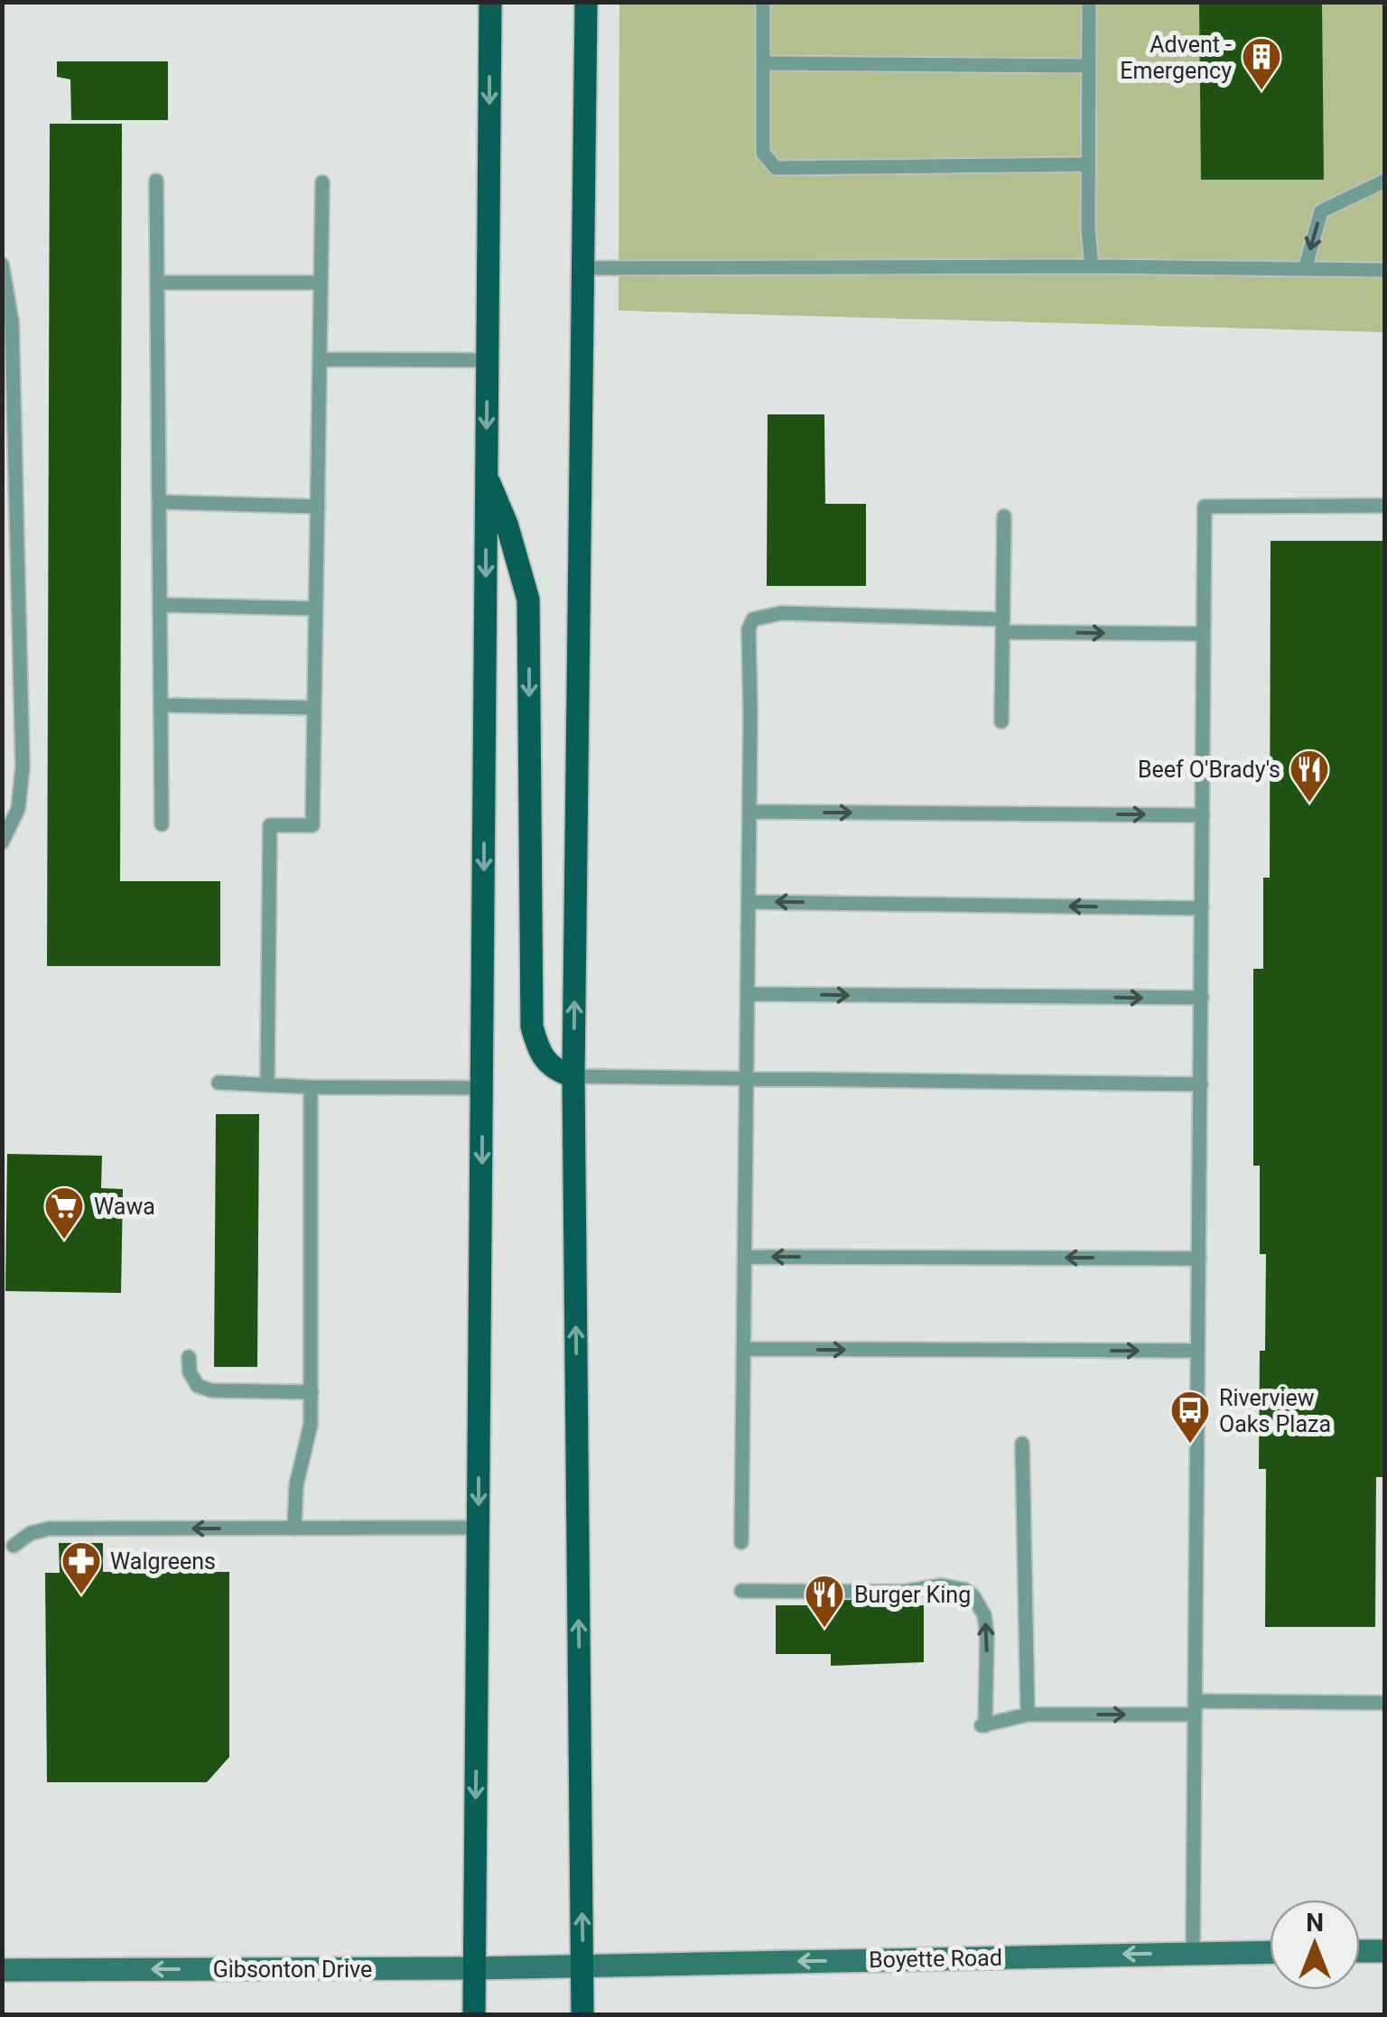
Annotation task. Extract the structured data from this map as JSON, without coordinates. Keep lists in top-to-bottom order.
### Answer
{
  "streets": {
    "main road": ["Boyette Road", "Gibsonton Drive"]
  },
  "crossings": [
    ["Boyette Road", "Gibsonton Drive"]
  ],
  "one_way": ["Boyette Road", "Gibsonton Drive"],
  "places": {
    "building": ["Advent - Emergency"],
    "restaurant": ["Beef O'Brady's", "Burger King"],
    "supermarket": ["Wawa"],
    "bus stop": ["Riverview Oaks Plaza"],
    "pharmacy": ["Walgreens"]
  },
  "north": "top"
}
